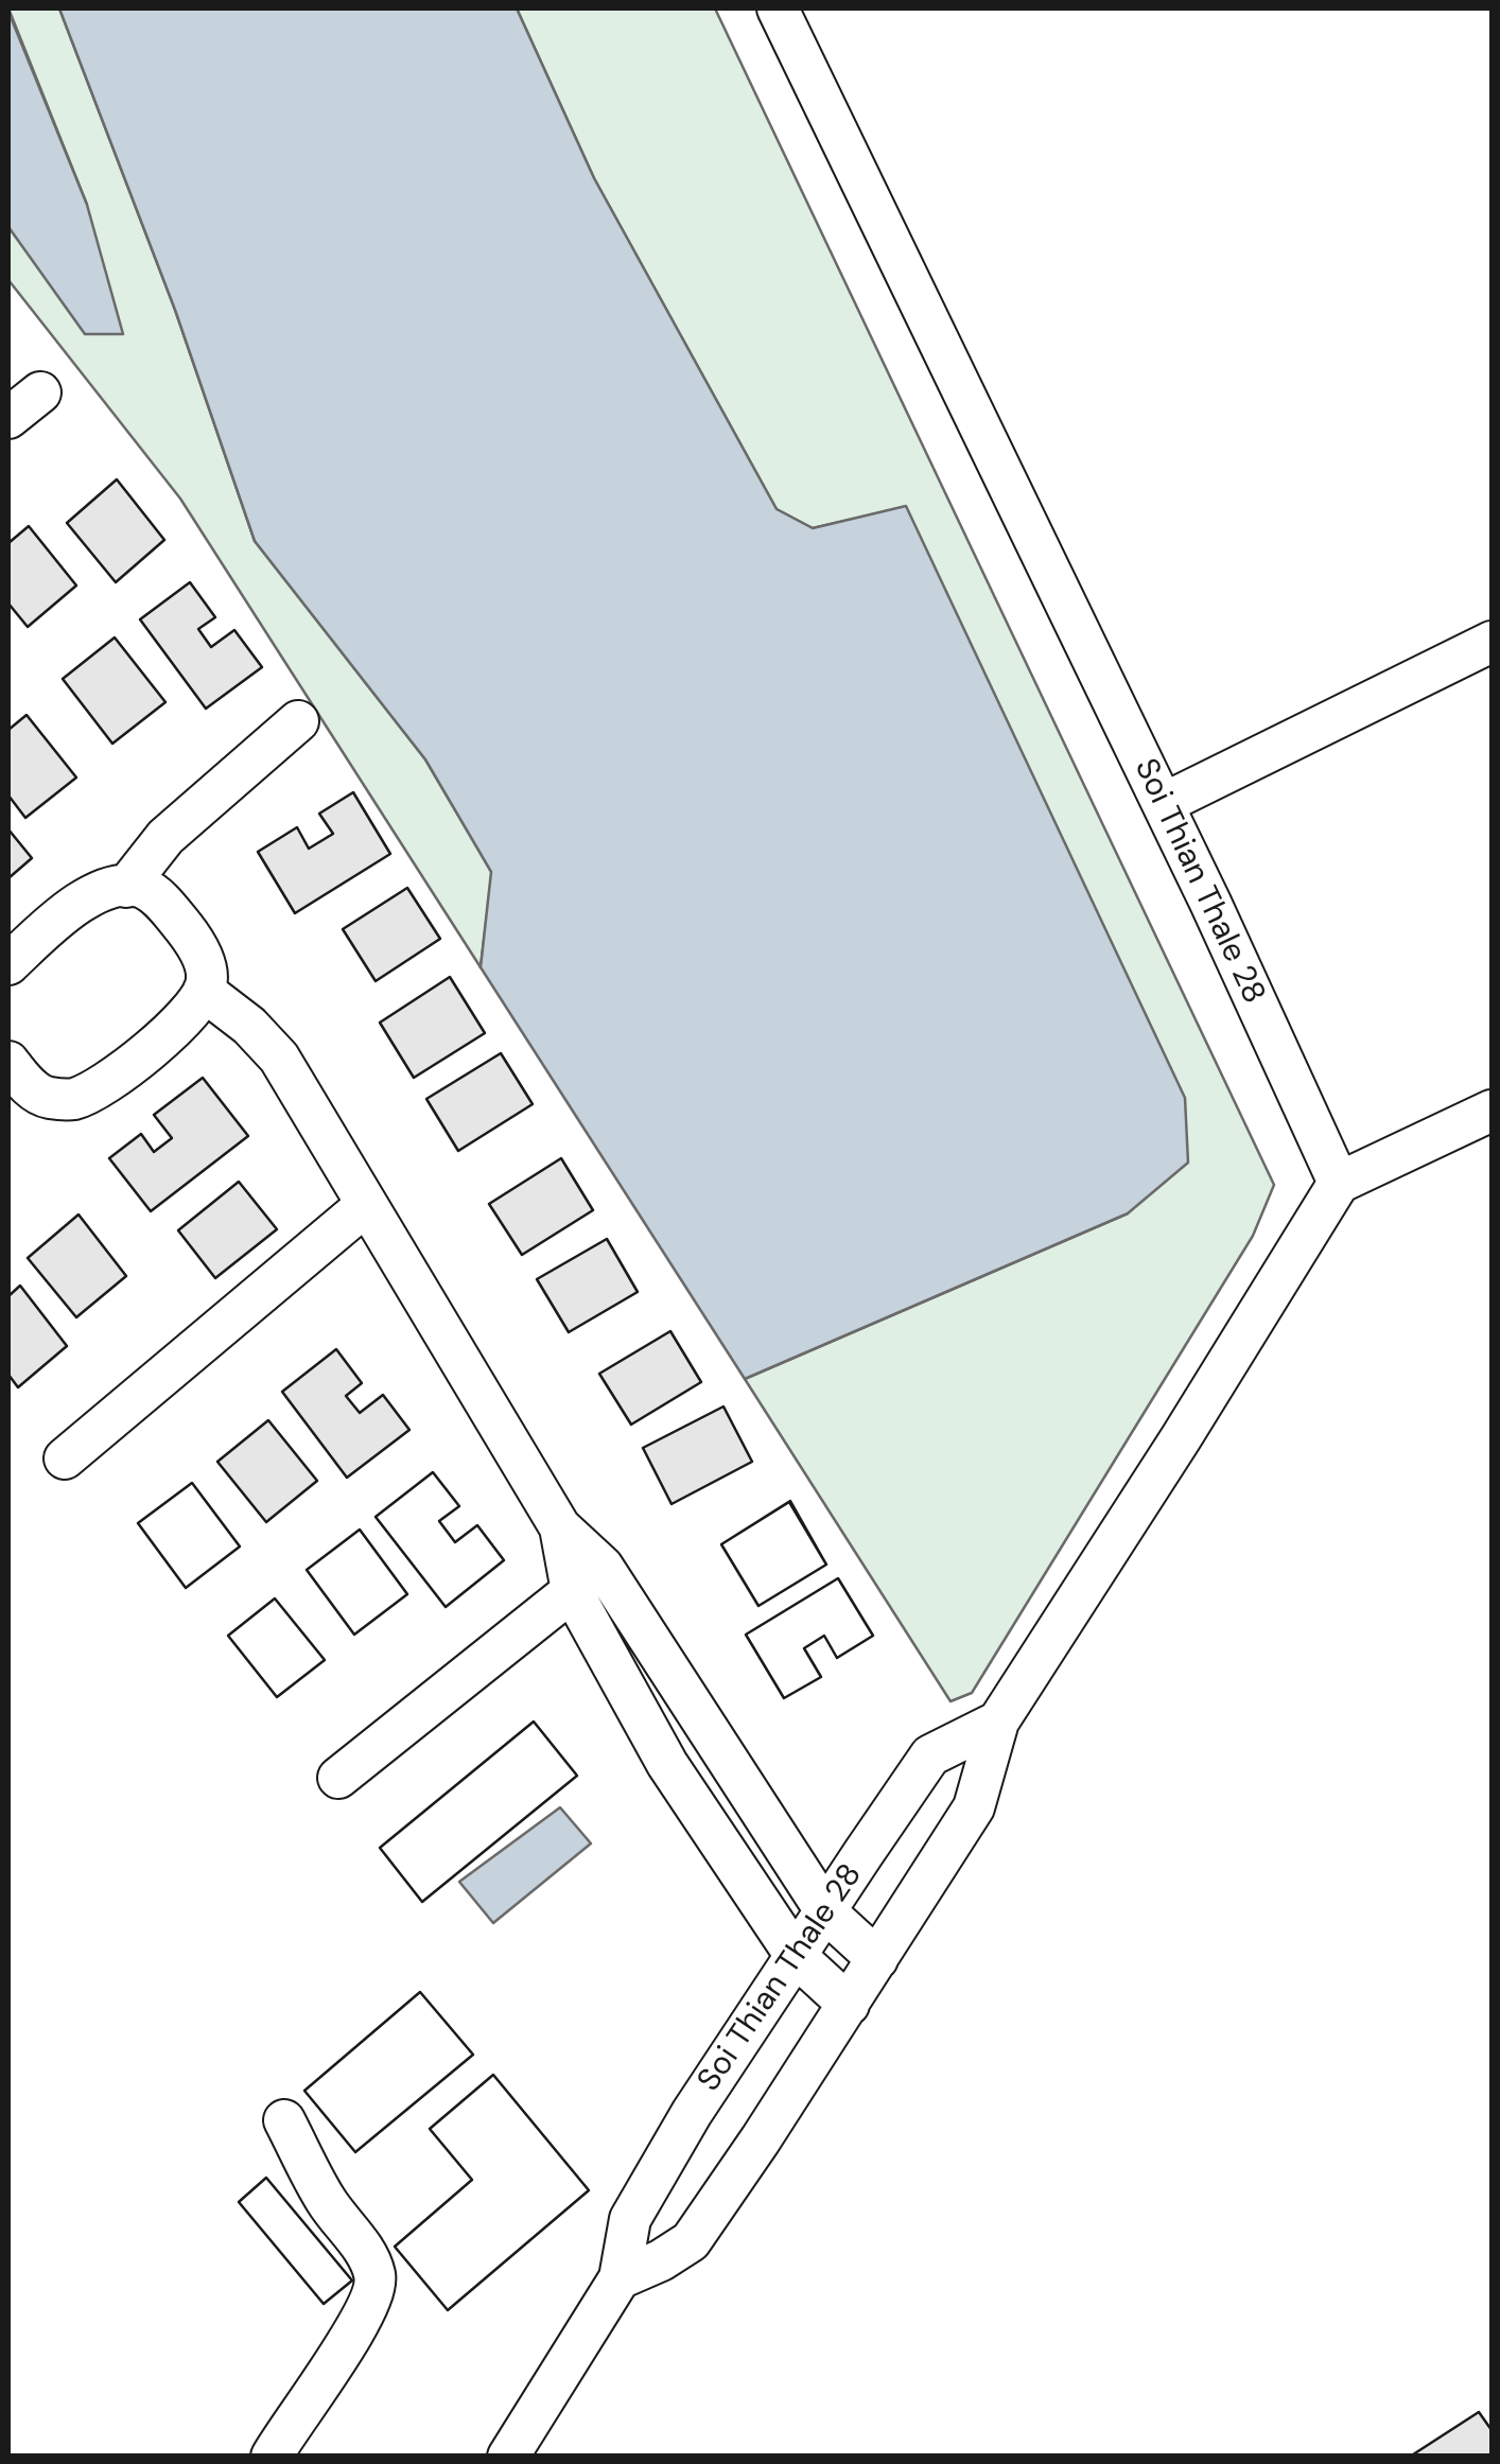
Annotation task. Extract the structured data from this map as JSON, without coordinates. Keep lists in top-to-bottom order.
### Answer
{
  "streets": {
    "street": ["Soi Thian Thale 28"]
  }
}
